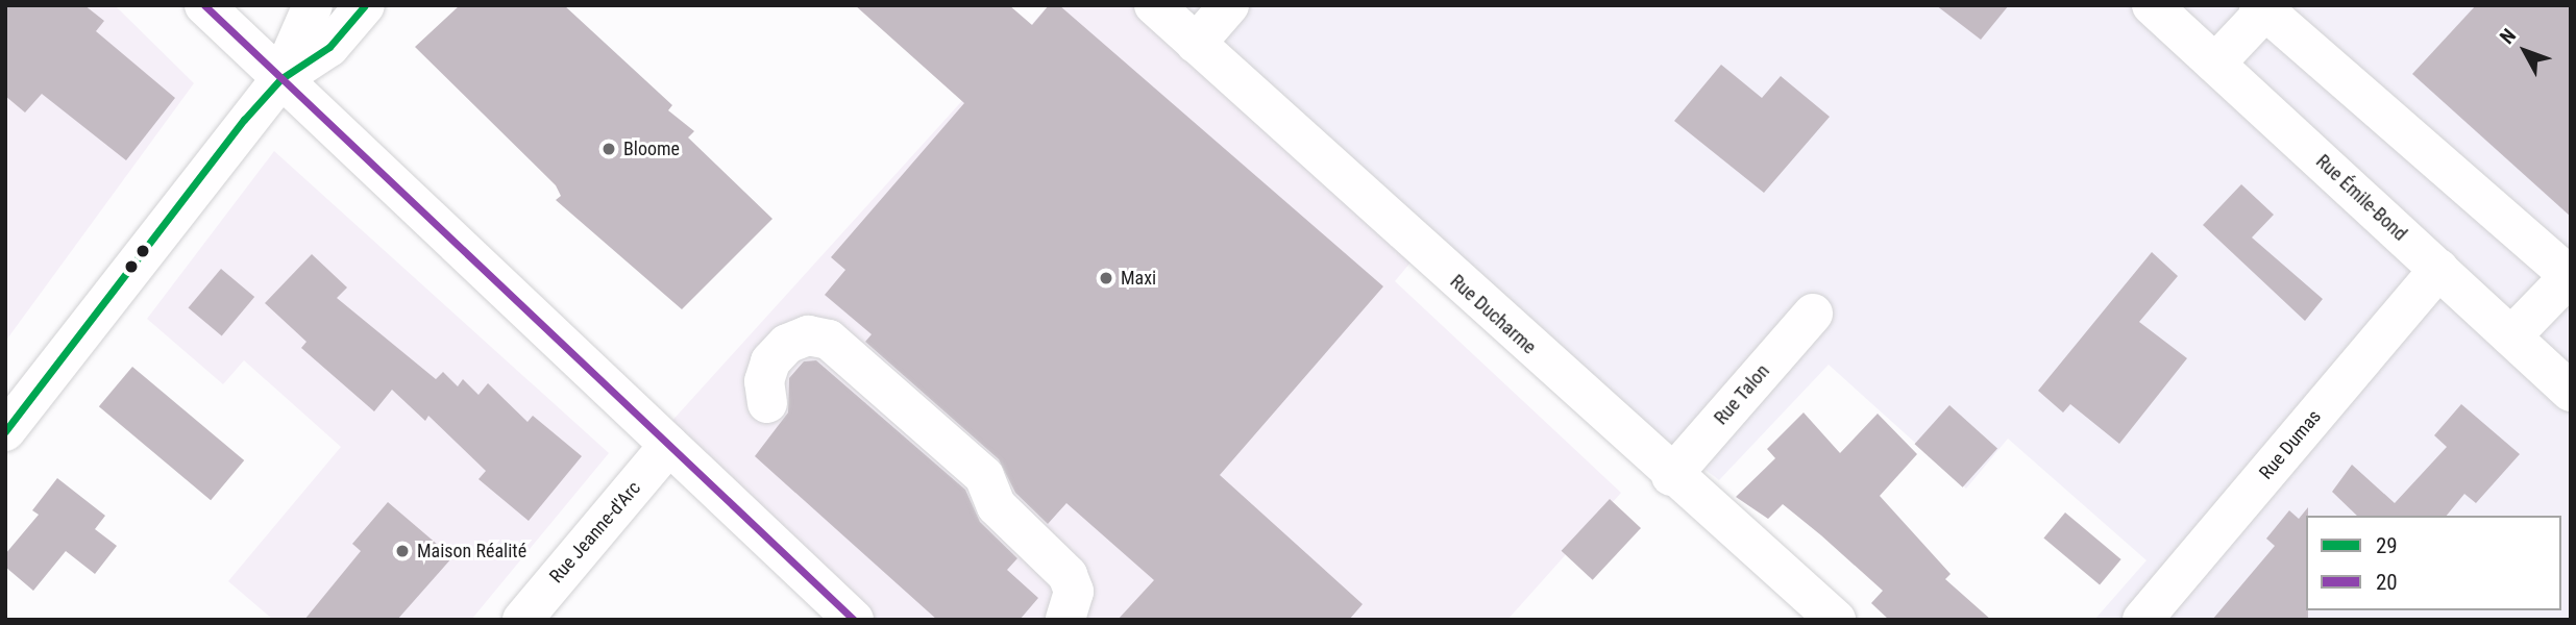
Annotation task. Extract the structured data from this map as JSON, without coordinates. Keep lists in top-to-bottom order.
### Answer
{
  "streets": {
    "street": [
      "Rue Émile-Bond",
      "Rue Ducharme",
      "Rue Talon",
      "Rue Dumas",
      "Rue Jeanne-d'Arc"
    ]
  },
  "crossings": [
    ["Rue Émile-Bond", "Rue Dumas"],
    ["Rue Ducharme", "Rue Talon"]
  ],
  "places": ["Bloome", "Maxi", "Maison Réalité"],
  "lines": ["transit line 29", "transit line 20"],
  "legend": ["29", "20"],
  "north": "top left"
}
